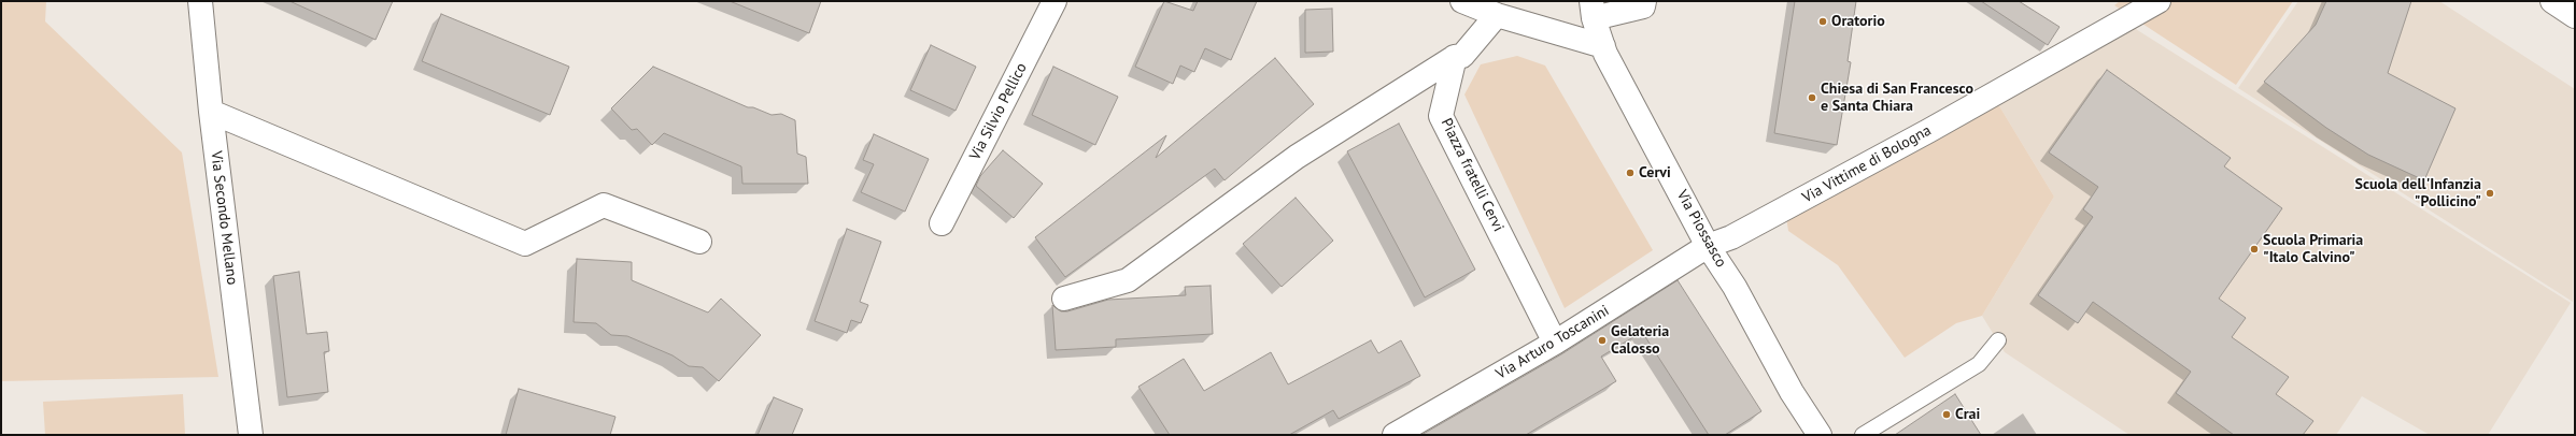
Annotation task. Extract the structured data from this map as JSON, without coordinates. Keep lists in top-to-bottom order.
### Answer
{
  "streets": {
    "street": [
      "Via Silvio Pellico",
      "Via Vittime di Bologna",
      "Piazza fratelli Cervi",
      "Via Secondo Mellano",
      "Via Piossasco",
      "Via Arturo Toscanini"
    ]
  },
  "crossings": [
    ["Via Vittime di Bologna", "Via Piossasco"],
    ["Via Vittime di Bologna", "Via Arturo Toscanini"],
    ["Piazza fratelli Cervi", "Via Arturo Toscanini"],
    ["Via Piossasco", "Via Arturo Toscanini"]
  ],
  "places": [
    "Oratorio",
    "Chiesa di San Francesco e Santa Chiara",
    "Cervi",
    "Scuola dell'Infanzia \"Pollicino\"",
    "Scuola Primaria \"Italo Calvino\"",
    "Gelateria Calosso",
    "Crai"
  ]
}
